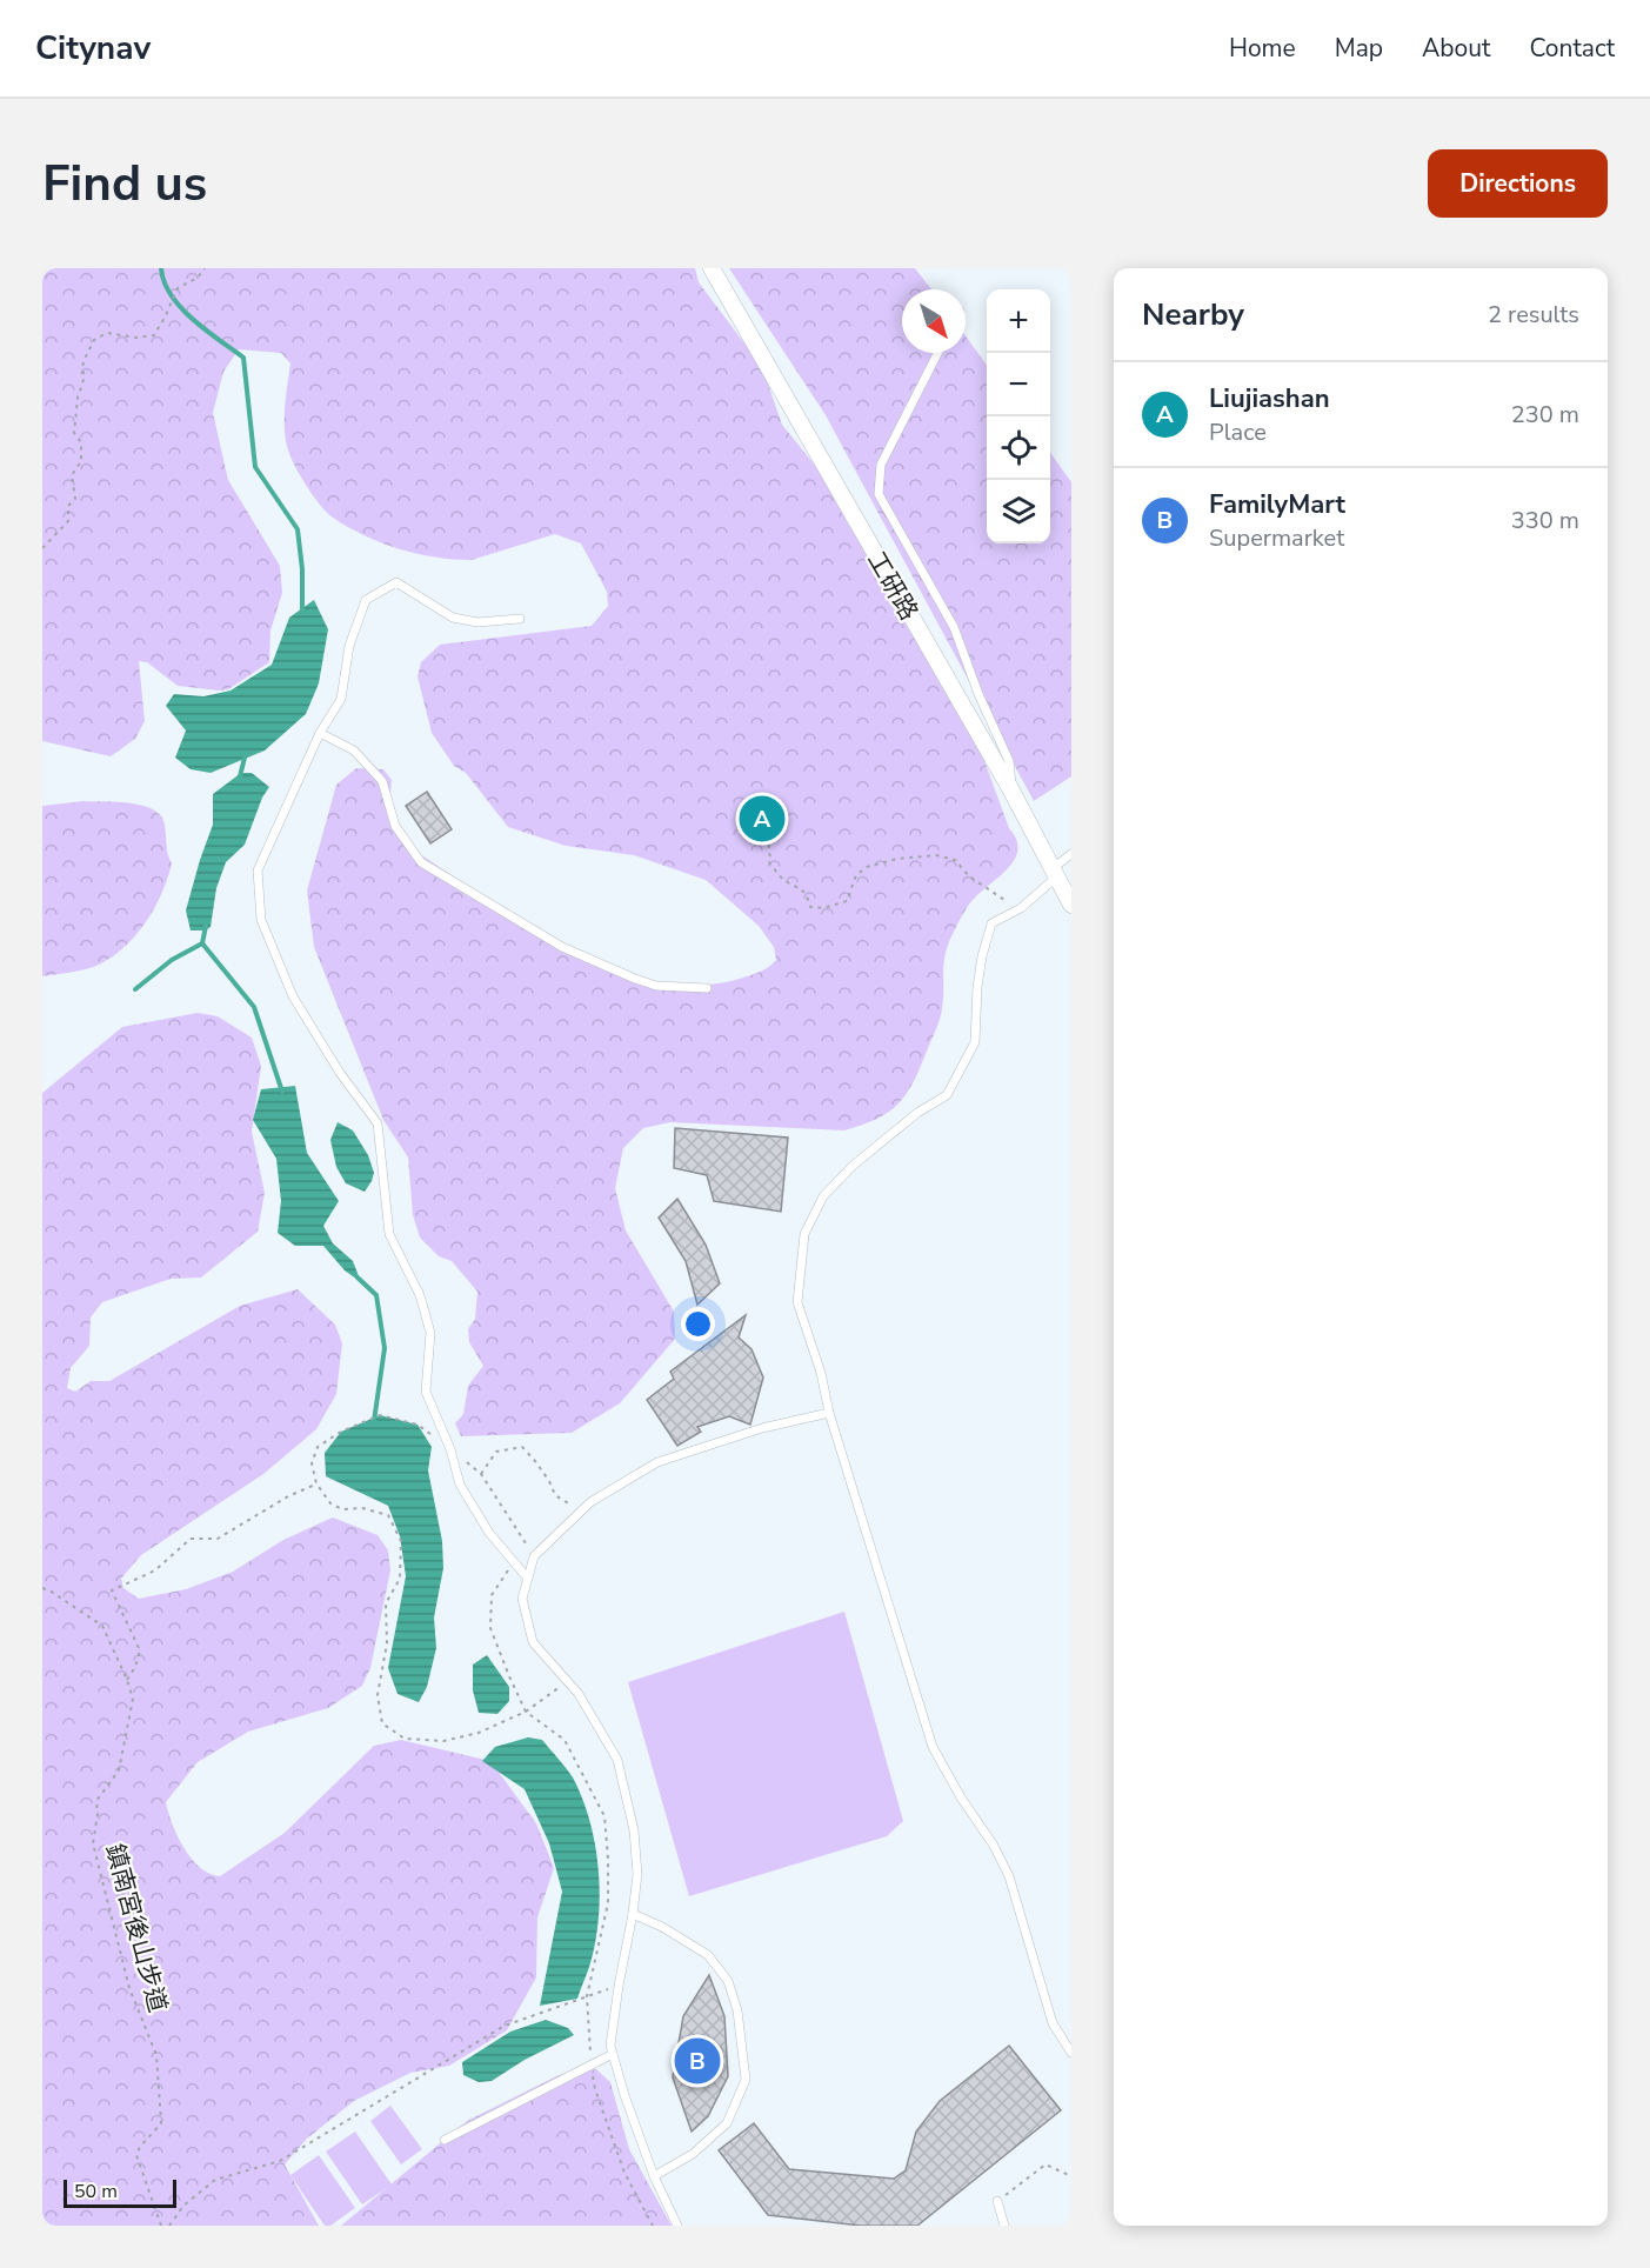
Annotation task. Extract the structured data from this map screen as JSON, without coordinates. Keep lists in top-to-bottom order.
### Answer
{
  "streets": {
    "street": ["工研路"],
    "path": ["鎮南宮後山步道"]
  },
  "scale_bar": "50 m",
  "north": "bottom right",
  "page": {
    "header": "Citynav",
    "nav": [
      "Home",
      "Map",
      "About",
      "Contact"
    ],
    "buttons": "Directions",
    "title": "Find us",
    "heading": ["Nearby", "2 results"],
    "map_buttons": ["+", "−"],
    "list": [
      {
        "mark": "A",
        "name": "Liujiashan",
        "note": "Place",
        "value": "230 m"
      },
      {
        "mark": "B",
        "name": "FamilyMart",
        "note": "Supermarket",
        "value": "330 m"
      }
    ],
    "pins": ["A", "B"],
    "scale": "50 m"
  }
}
